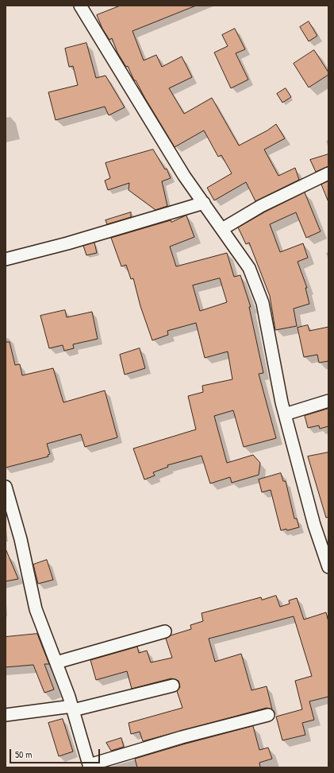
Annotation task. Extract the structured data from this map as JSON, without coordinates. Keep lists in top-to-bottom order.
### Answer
{
  "scale_bar": "50 m"
}
